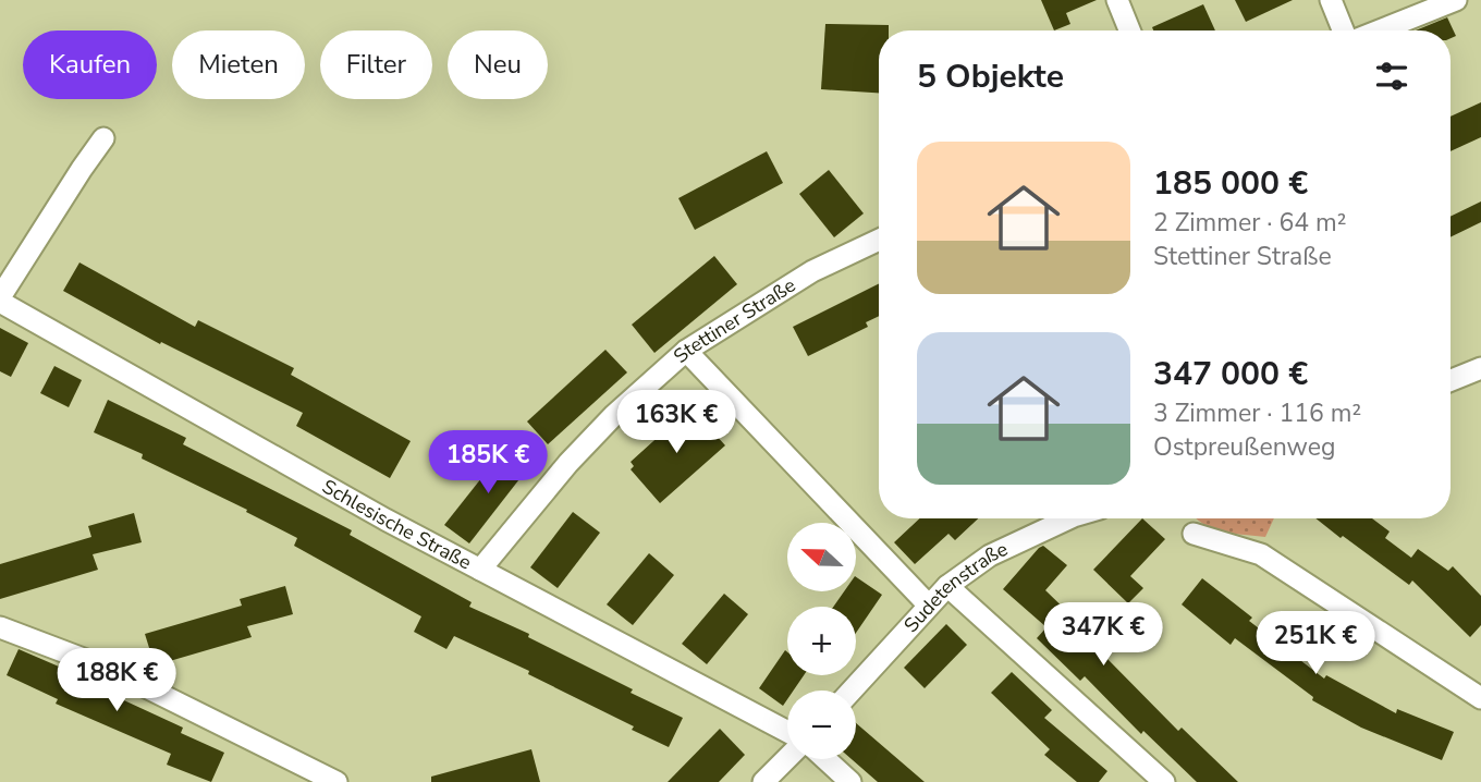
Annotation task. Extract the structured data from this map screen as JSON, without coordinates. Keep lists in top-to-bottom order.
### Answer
{
  "streets": {
    "street": ["Stettiner Straße", "Schlesische Straße", "Sudetenstraße"]
  },
  "crossings": [
    ["Stettiner Straße", "Schlesische Straße"]
  ],
  "north": "left",
  "page": {
    "chip": [
      "Kaufen",
      "Mieten",
      "Filter",
      "Neu"
    ],
    "heading": "5 Objekte",
    "list": [
      {
        "name": "185 000 €",
        "note": "2 Zimmer · 64 m² · Stettiner Straße"
      },
      {
        "name": "347 000 €",
        "note": "3 Zimmer · 116 m² · Ostpreußenweg"
      }
    ],
    "price": [
      "163K €",
      "185K €",
      "347K €",
      "251K €",
      "188K €"
    ],
    "map_buttons": ["+", "−"]
  }
}
